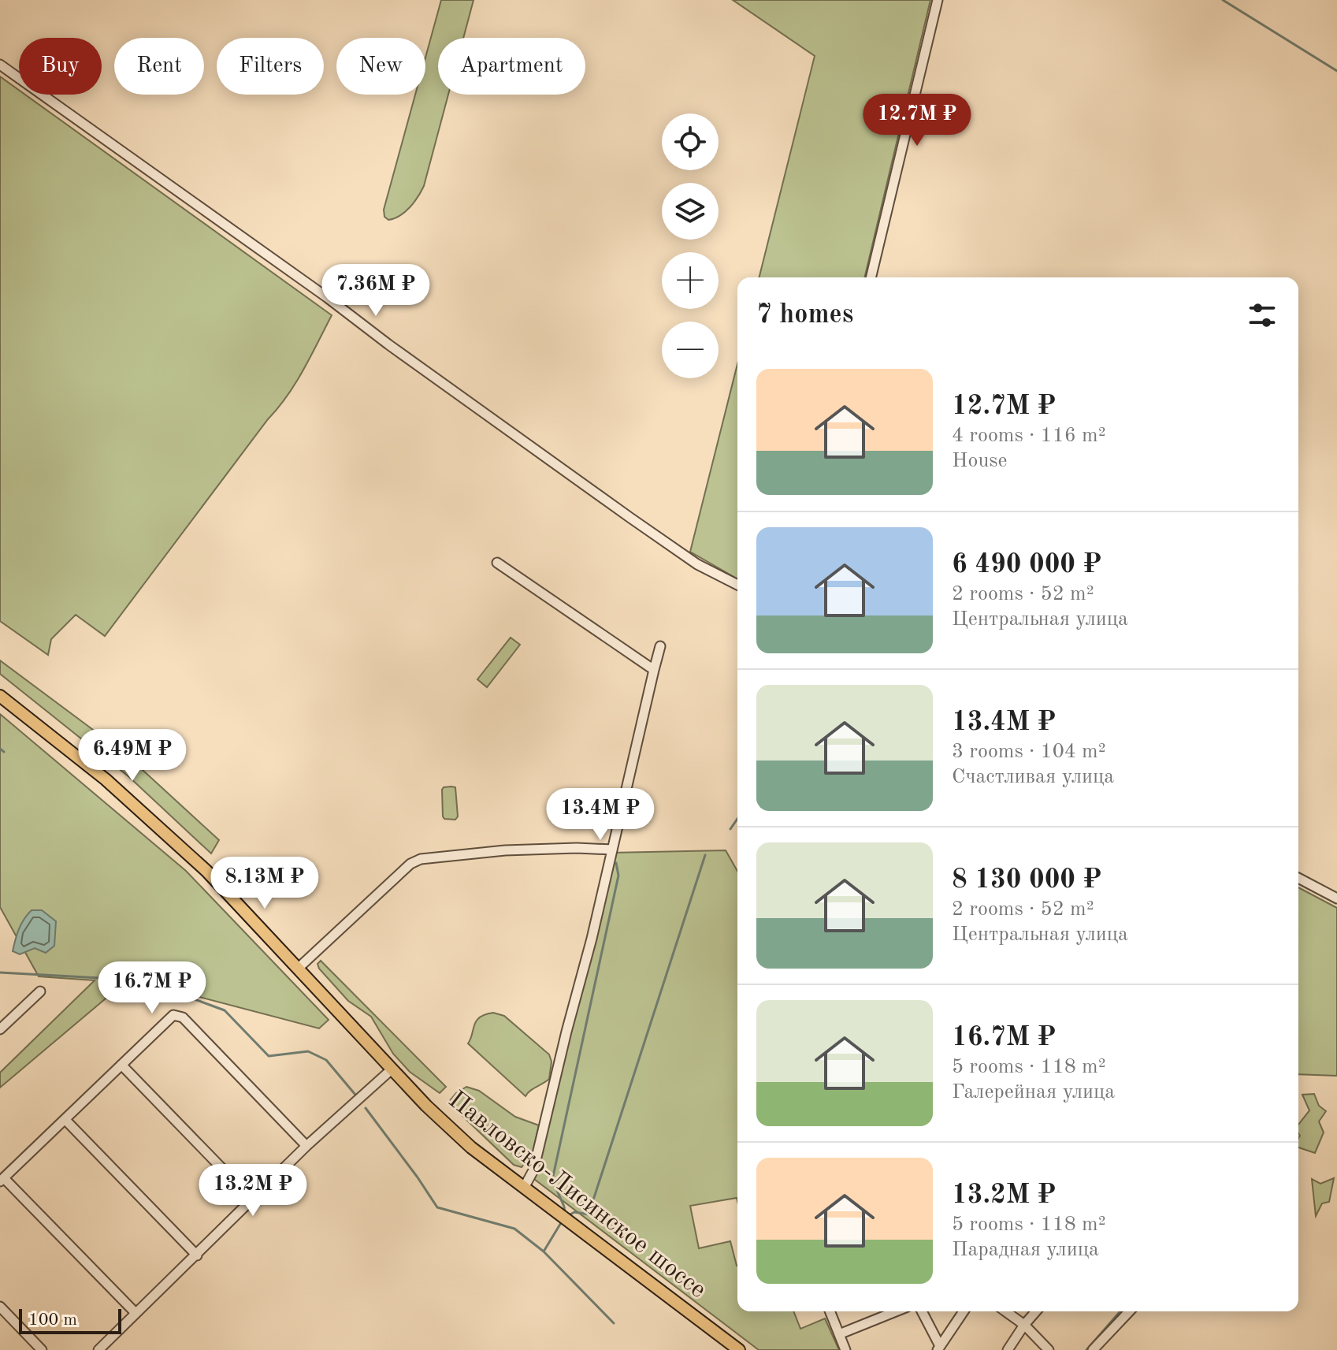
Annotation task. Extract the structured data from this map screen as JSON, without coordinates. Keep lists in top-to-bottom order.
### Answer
{
  "streets": {
    "main road": ["Павловско-Лисинское шоссе"]
  },
  "scale_bar": "100 m",
  "page": {
    "chip": [
      "Buy",
      "Rent",
      "Filters",
      "New",
      "Apartment"
    ],
    "price": [
      "12.7M ₽",
      "7.36M ₽",
      "6.49M ₽",
      "13.4M ₽",
      "8.13M ₽",
      "16.7M ₽",
      "13.2M ₽"
    ],
    "map_buttons": ["+", "−"],
    "heading": "7 homes",
    "list": [
      {
        "name": "12.7M ₽",
        "note": "4 rooms · 116 m² · House"
      },
      {
        "name": "6 490 000 ₽",
        "note": "2 rooms · 52 m² · Центральная улица"
      },
      {
        "name": "13.4M ₽",
        "note": "3 rooms · 104 m² · Счастливая улица"
      },
      {
        "name": "8 130 000 ₽",
        "note": "2 rooms · 52 m² · Центральная улица"
      },
      {
        "name": "16.7M ₽",
        "note": "5 rooms · 118 m² · Галерейная улица"
      },
      {
        "name": "13.2M ₽",
        "note": "5 rooms · 118 m² · Парадная улица"
      }
    ],
    "scale": "100 m"
  }
}
